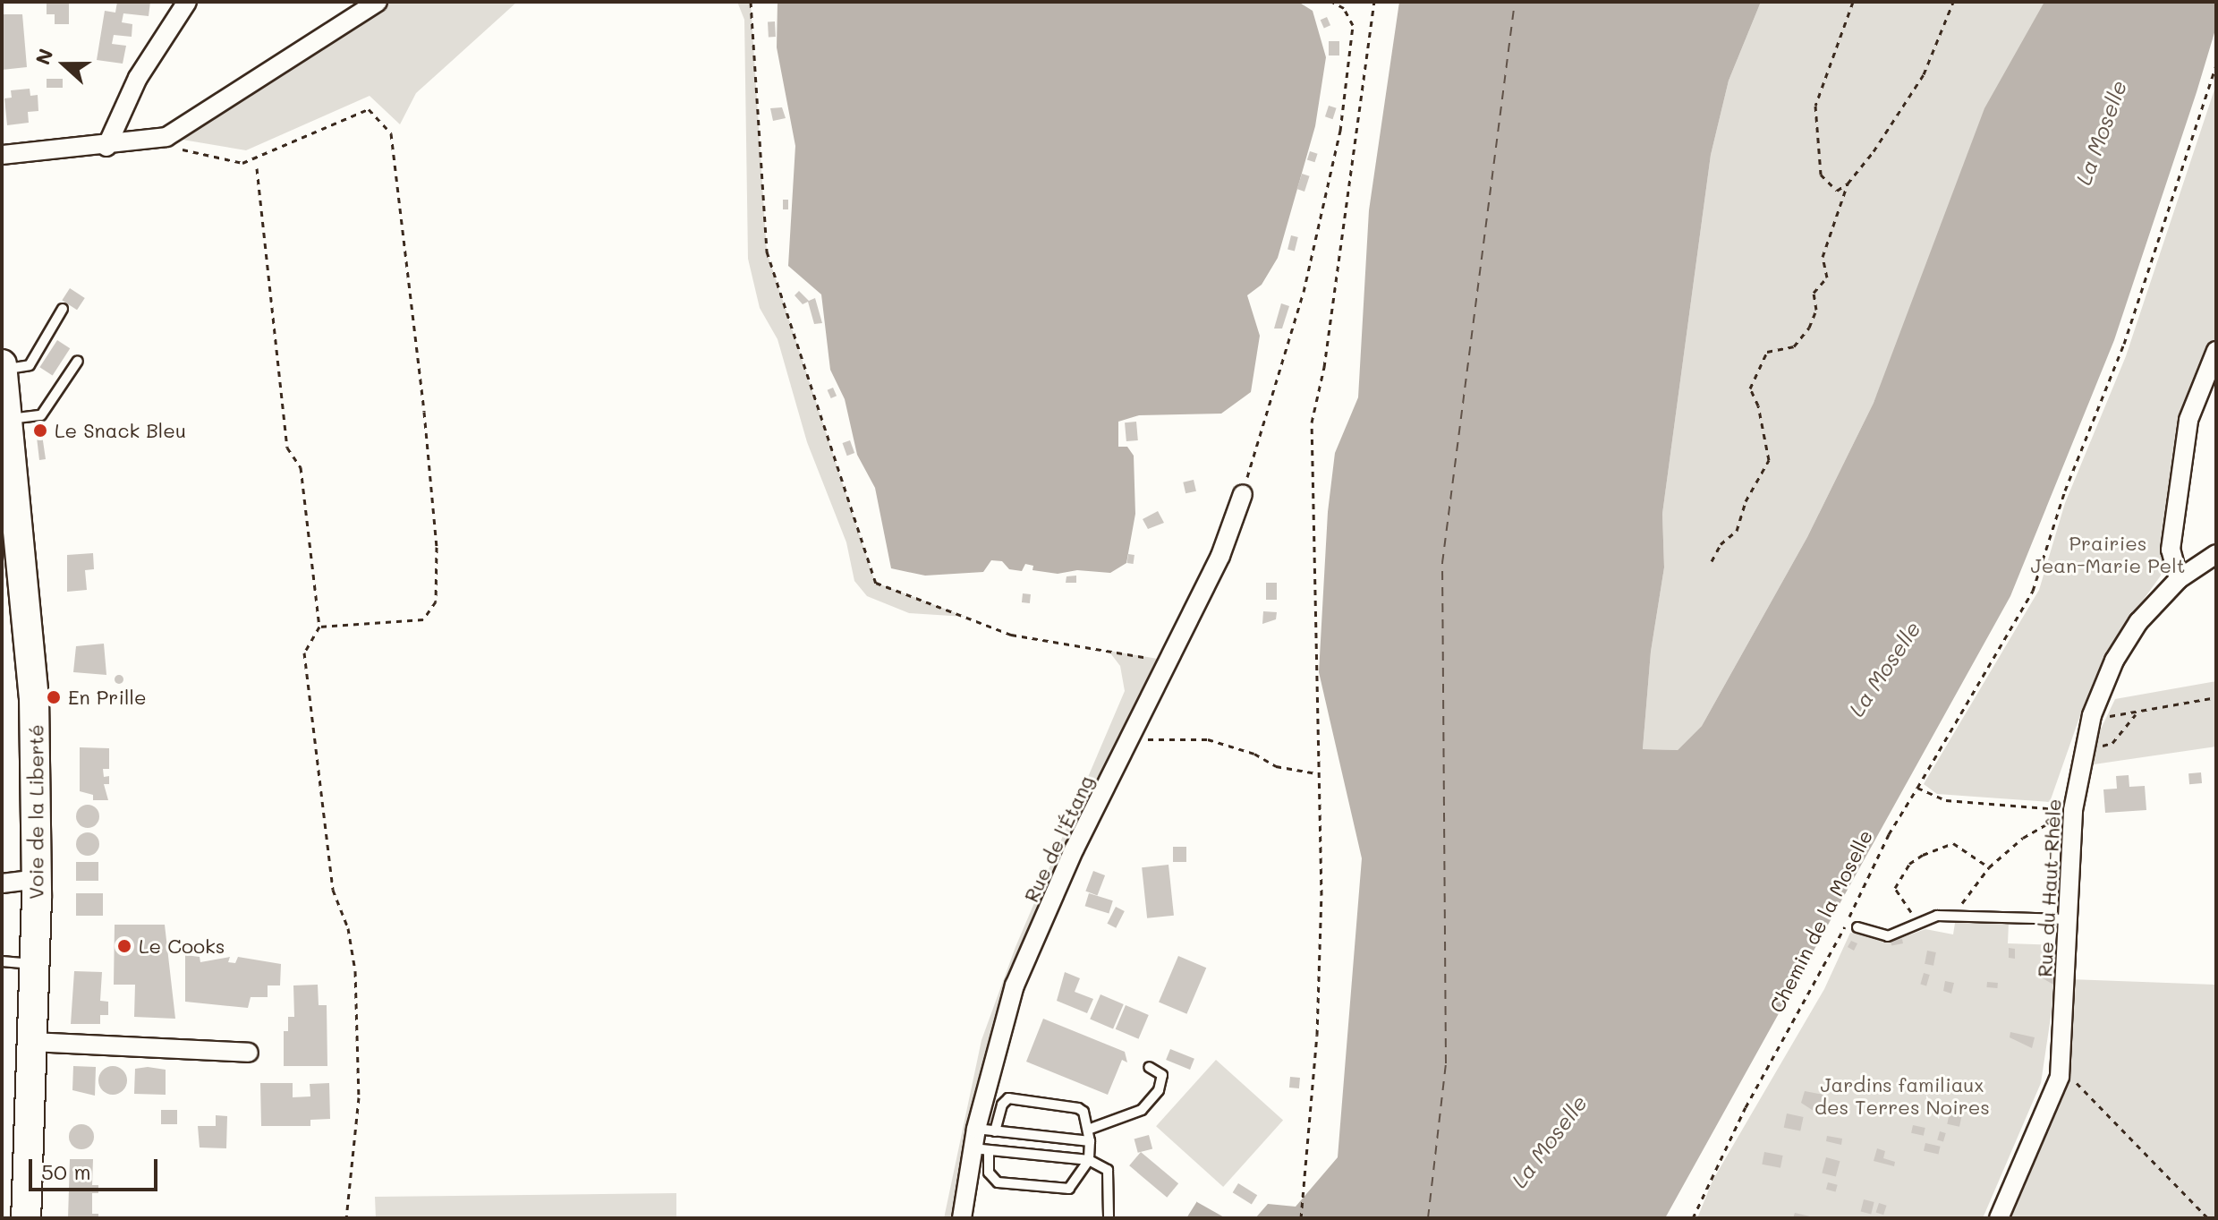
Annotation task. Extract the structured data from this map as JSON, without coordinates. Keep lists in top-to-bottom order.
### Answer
{
  "streets": {
    "main road": ["Voie de la Liberté"],
    "street": ["Rue de l'Étang", "Rue du Haut-Rhêle"],
    "path": ["Chemin de la Moselle"]
  },
  "water": ["La Moselle"],
  "parks": ["Prairies Jean-Marie Pelt", "Jardins familiaux des Terres Noires"],
  "places": ["Le Snack Bleu", "En Prille", "Le Cooks"],
  "scale_bar": "50 m",
  "north": "left"
}
